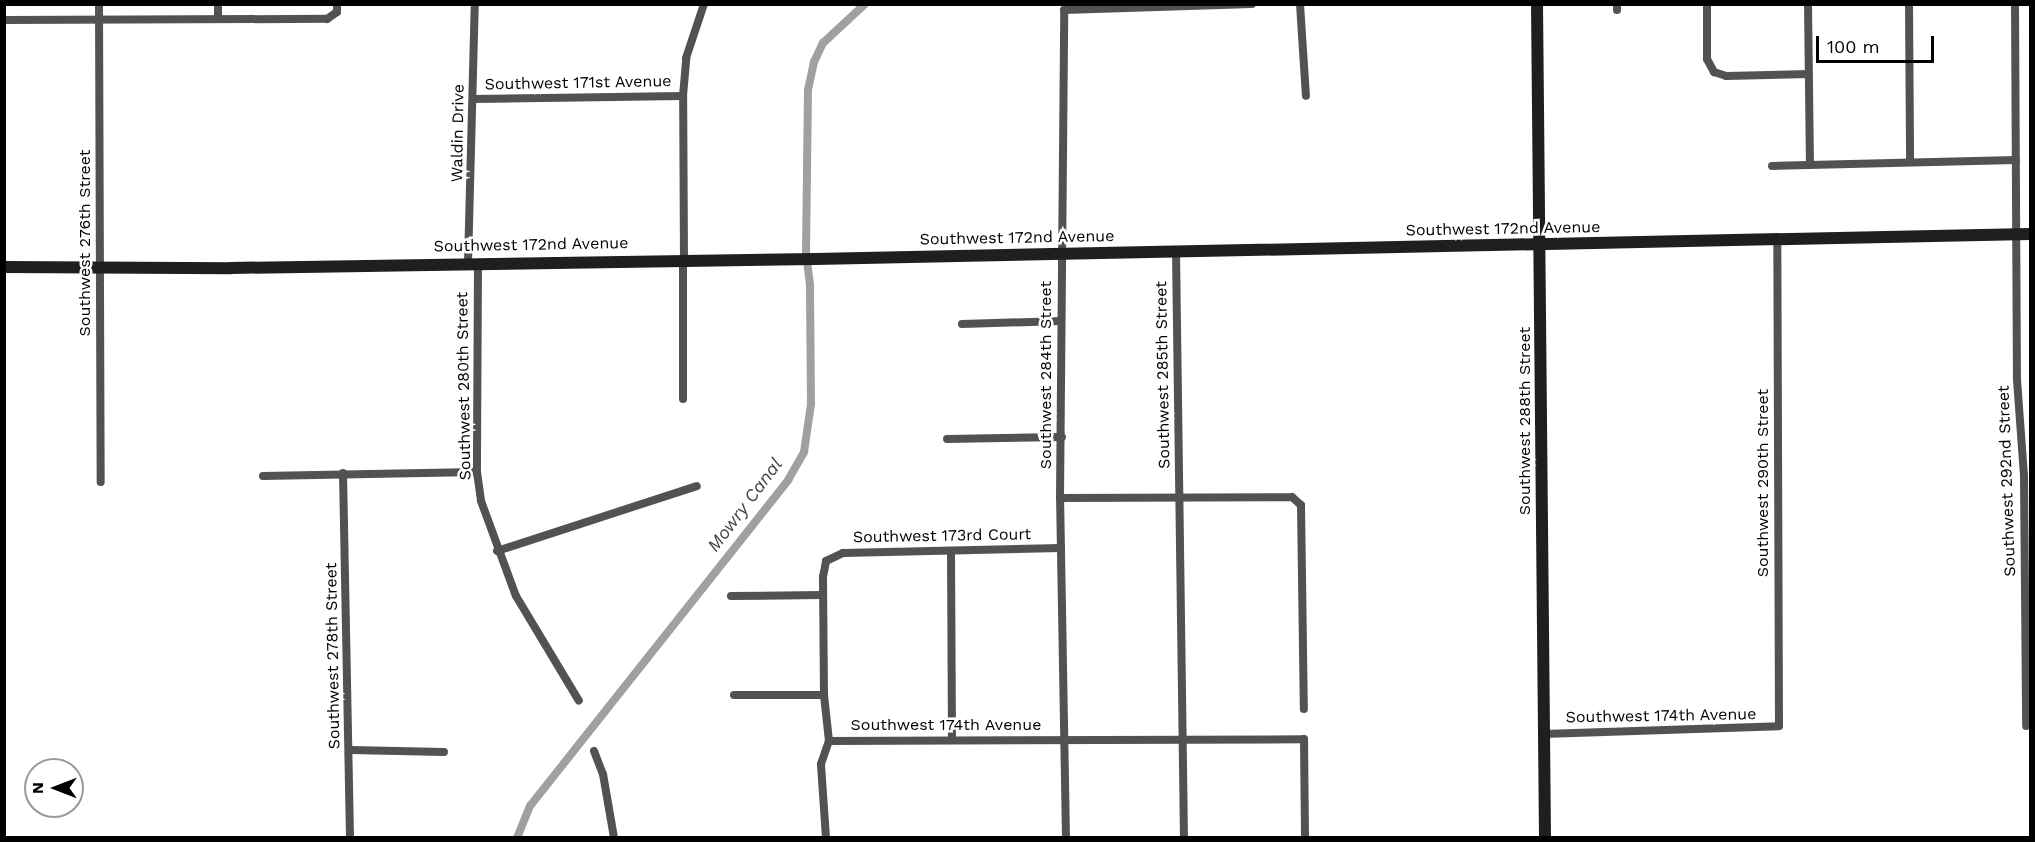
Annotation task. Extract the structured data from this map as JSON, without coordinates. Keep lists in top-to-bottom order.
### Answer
{
  "streets": {
    "street": [
      "Southwest 171st Avenue",
      "Waldin Drive",
      "Southwest 172nd Avenue",
      "Southwest 276th Street",
      "Southwest 284th Street",
      "Southwest 285th Street",
      "Southwest 280th Street",
      "Southwest 288th Street",
      "Southwest 292nd Street",
      "Southwest 290th Street",
      "Southwest 173rd Court",
      "Southwest 278th Street",
      "Southwest 174th Avenue"
    ]
  },
  "crossings": [
    ["Southwest 171st Avenue", "Waldin Drive"],
    ["Waldin Drive", "Southwest 172nd Avenue"],
    ["Waldin Drive", "Southwest 280th Street"],
    ["Southwest 172nd Avenue", "Southwest 276th Street"],
    ["Southwest 172nd Avenue", "Southwest 284th Street"],
    ["Southwest 172nd Avenue", "Southwest 285th Street"],
    ["Southwest 172nd Avenue", "Southwest 280th Street"],
    ["Southwest 172nd Avenue", "Southwest 288th Street"],
    ["Southwest 172nd Avenue", "Southwest 292nd Street"],
    ["Southwest 172nd Avenue", "Southwest 290th Street"],
    ["Southwest 284th Street", "Southwest 173rd Court"],
    ["Southwest 284th Street", "Southwest 174th Avenue"],
    ["Southwest 285th Street", "Southwest 174th Avenue"],
    ["Southwest 288th Street", "Southwest 174th Avenue"],
    ["Southwest 290th Street", "Southwest 174th Avenue"]
  ],
  "water": ["Mowry Canal"],
  "scale_bar": "100 m",
  "north": "left"
}
